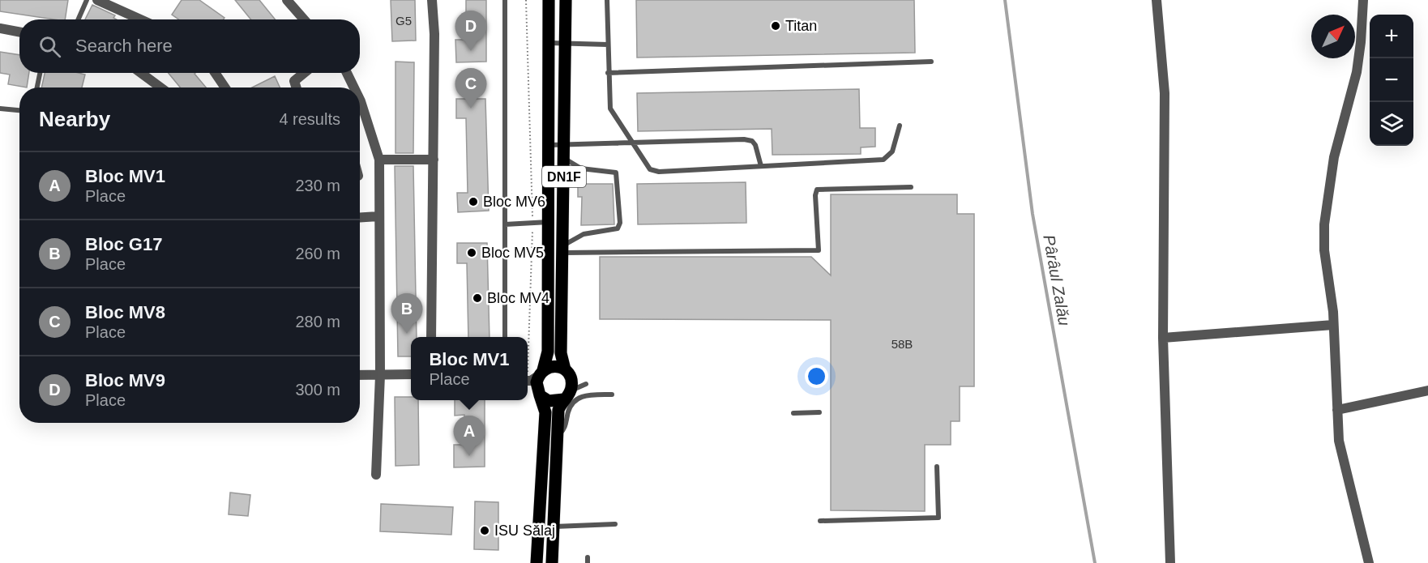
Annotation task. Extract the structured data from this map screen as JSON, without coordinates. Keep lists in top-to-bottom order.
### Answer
{
  "streets": {
    "main road": ["DN1F"]
  },
  "water": ["Pârâul Zalău"],
  "places": [
    "Titan",
    "Bloc MV6",
    "Bloc MV5",
    "Bloc MV4",
    "ISU Sălaj"
  ],
  "house_numbers": ["G5", "58B"],
  "north": "top right",
  "page": {
    "pins": [
      "D",
      "C",
      "B",
      "A"
    ],
    "map_buttons": ["+", "−"],
    "search": "Search here",
    "heading": ["Nearby", "4 results"],
    "list": [
      {
        "mark": "A",
        "name": "Bloc MV1",
        "note": "Place",
        "value": "230 m"
      },
      {
        "mark": "B",
        "name": "Bloc G17",
        "note": "Place",
        "value": "260 m"
      },
      {
        "mark": "C",
        "name": "Bloc MV8",
        "note": "Place",
        "value": "280 m"
      },
      {
        "mark": "D",
        "name": "Bloc MV9",
        "note": "Place",
        "value": "300 m"
      }
    ],
    "popup": ["Bloc MV1", "Place"]
  }
}
